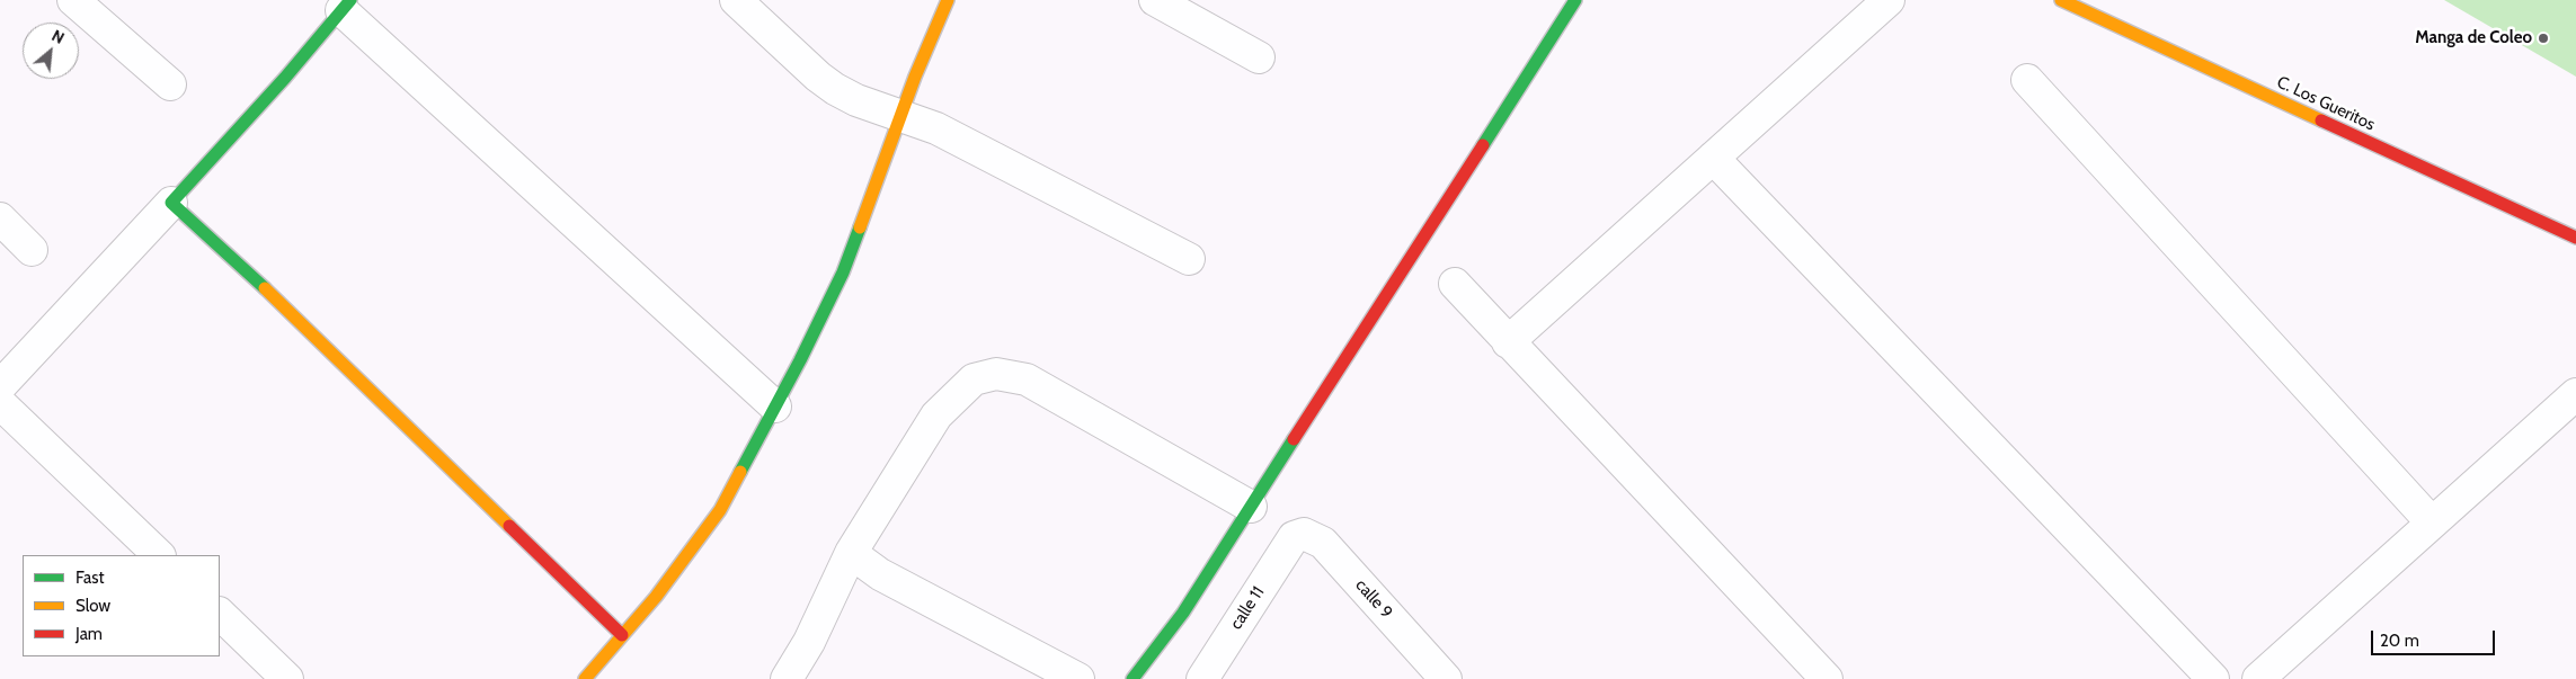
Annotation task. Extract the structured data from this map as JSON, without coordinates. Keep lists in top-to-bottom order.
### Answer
{
  "streets": {
    "street": ["C. Los Gueritos", "calle 9", "calle 11"]
  },
  "crossings": [
    ["calle 9", "calle 11"]
  ],
  "places": ["Manga de Coleo"],
  "legend": ["Fast", "Slow", "Jam"],
  "scale_bar": "20 m",
  "north": "top right"
}
